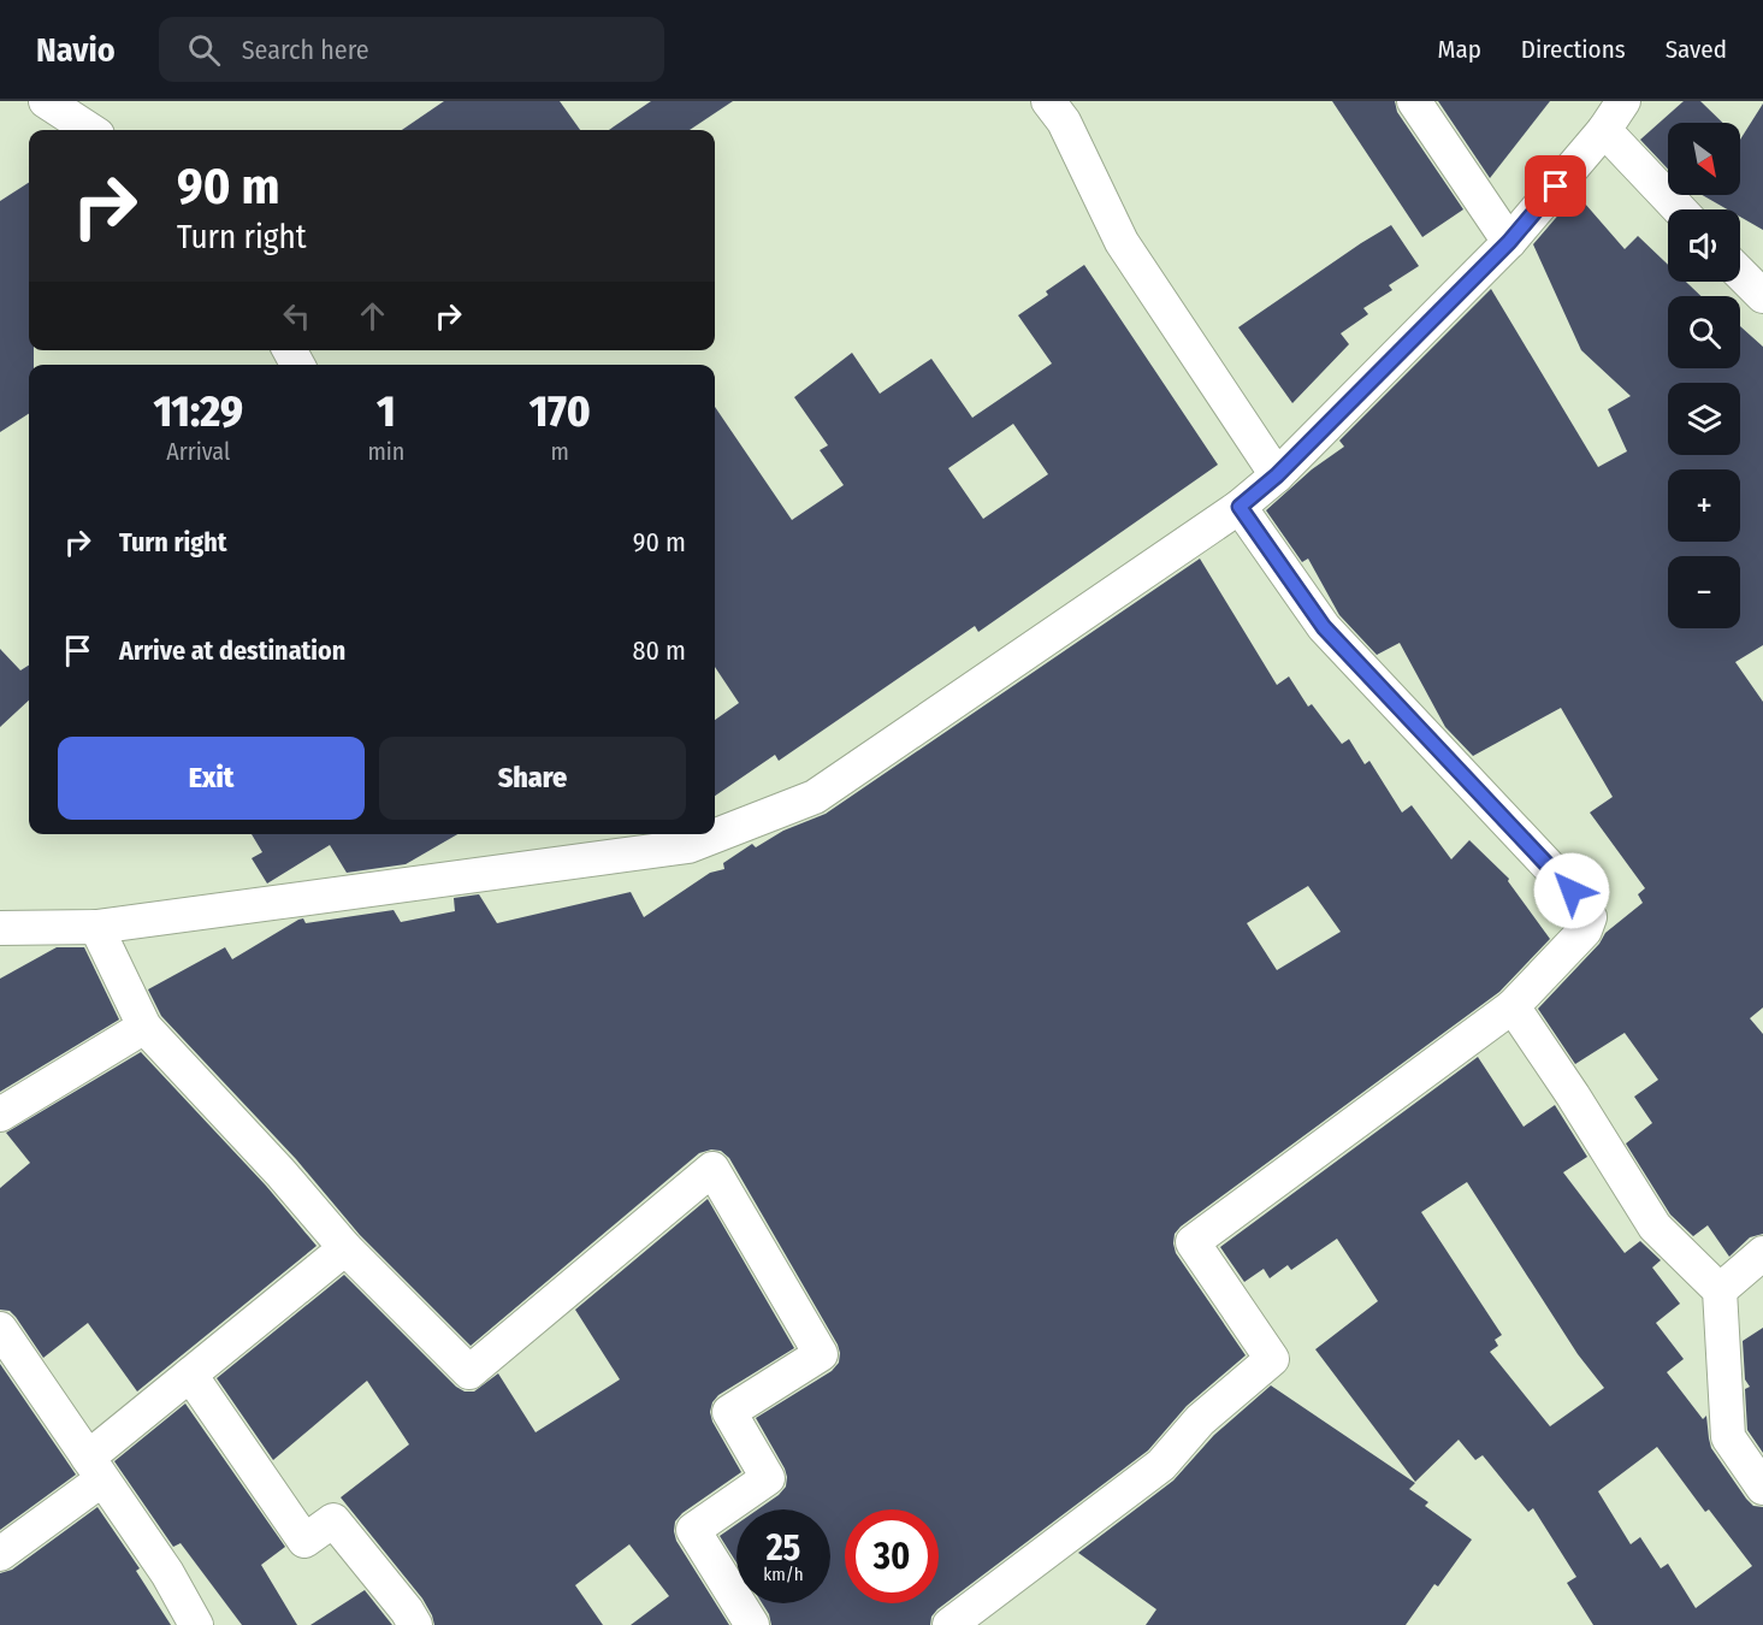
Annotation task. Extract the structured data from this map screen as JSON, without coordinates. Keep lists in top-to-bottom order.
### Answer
{
  "north": "bottom right",
  "page": {
    "header": "Navio",
    "search": "Search here",
    "nav": ["Map", "Directions", "Saved"],
    "map_buttons": ["+", "−"],
    "turn": ["90 m", "Turn right"],
    "eta": [
      "11:29",
      "Arrival",
      "1",
      "min",
      "170",
      "m"
    ],
    "list": [
      {
        "name": "Turn right",
        "value": "90 m"
      },
      {
        "name": "Arrive at destination",
        "value": "80 m"
      }
    ],
    "buttons": ["Exit", "Share"],
    "speed": "25 km/h",
    "limit": "30"
  }
}
